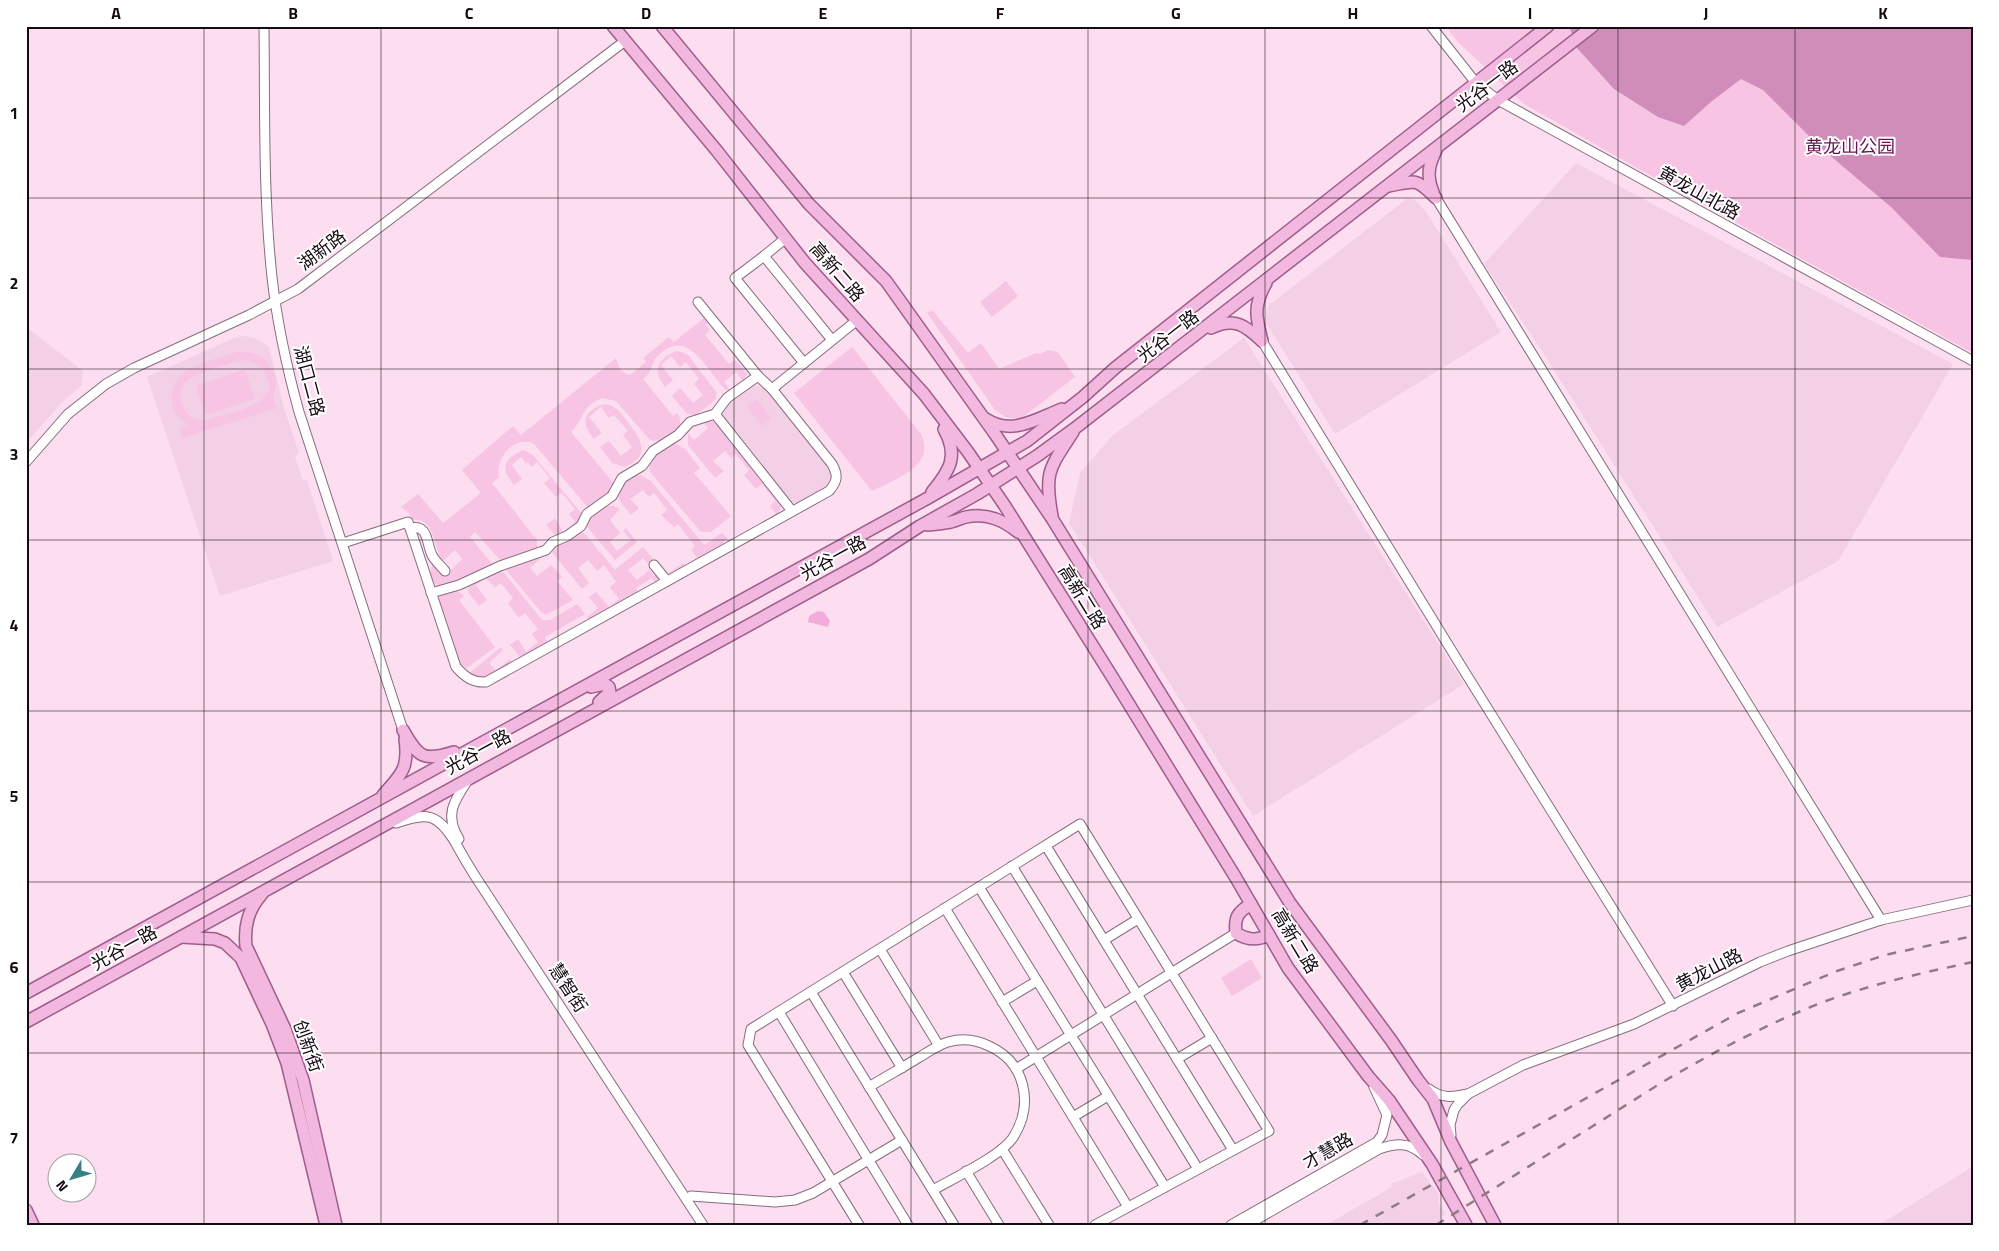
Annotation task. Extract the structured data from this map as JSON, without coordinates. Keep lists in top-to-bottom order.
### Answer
{
  "streets": {
    "main road": ["光谷一路", "高新二路", "创新街"],
    "street": [
      "黄龙山北路",
      "湖新路",
      "湖口二路",
      "黄龙山路",
      "慧智街",
      "才慧路"
    ]
  },
  "crossings": [
    ["光谷一路", "黄龙山北路"],
    ["光谷一路", "高新二路"],
    ["光谷一路", "慧智街"],
    ["光谷一路", "创新街"],
    ["湖新路", "高新二路"],
    ["湖新路", "湖口二路"],
    ["高新二路", "黄龙山路"],
    ["高新二路", "才慧路"]
  ],
  "parks": ["黄龙山公园"],
  "north": "bottom left",
  "grid": {
    "columns": [
      "A",
      "B",
      "C",
      "D",
      "E",
      "F",
      "G",
      "H",
      "I",
      "J",
      "K"
    ],
    "rows": [
      "1",
      "2",
      "3",
      "4",
      "5",
      "6",
      "7"
    ]
  }
}
